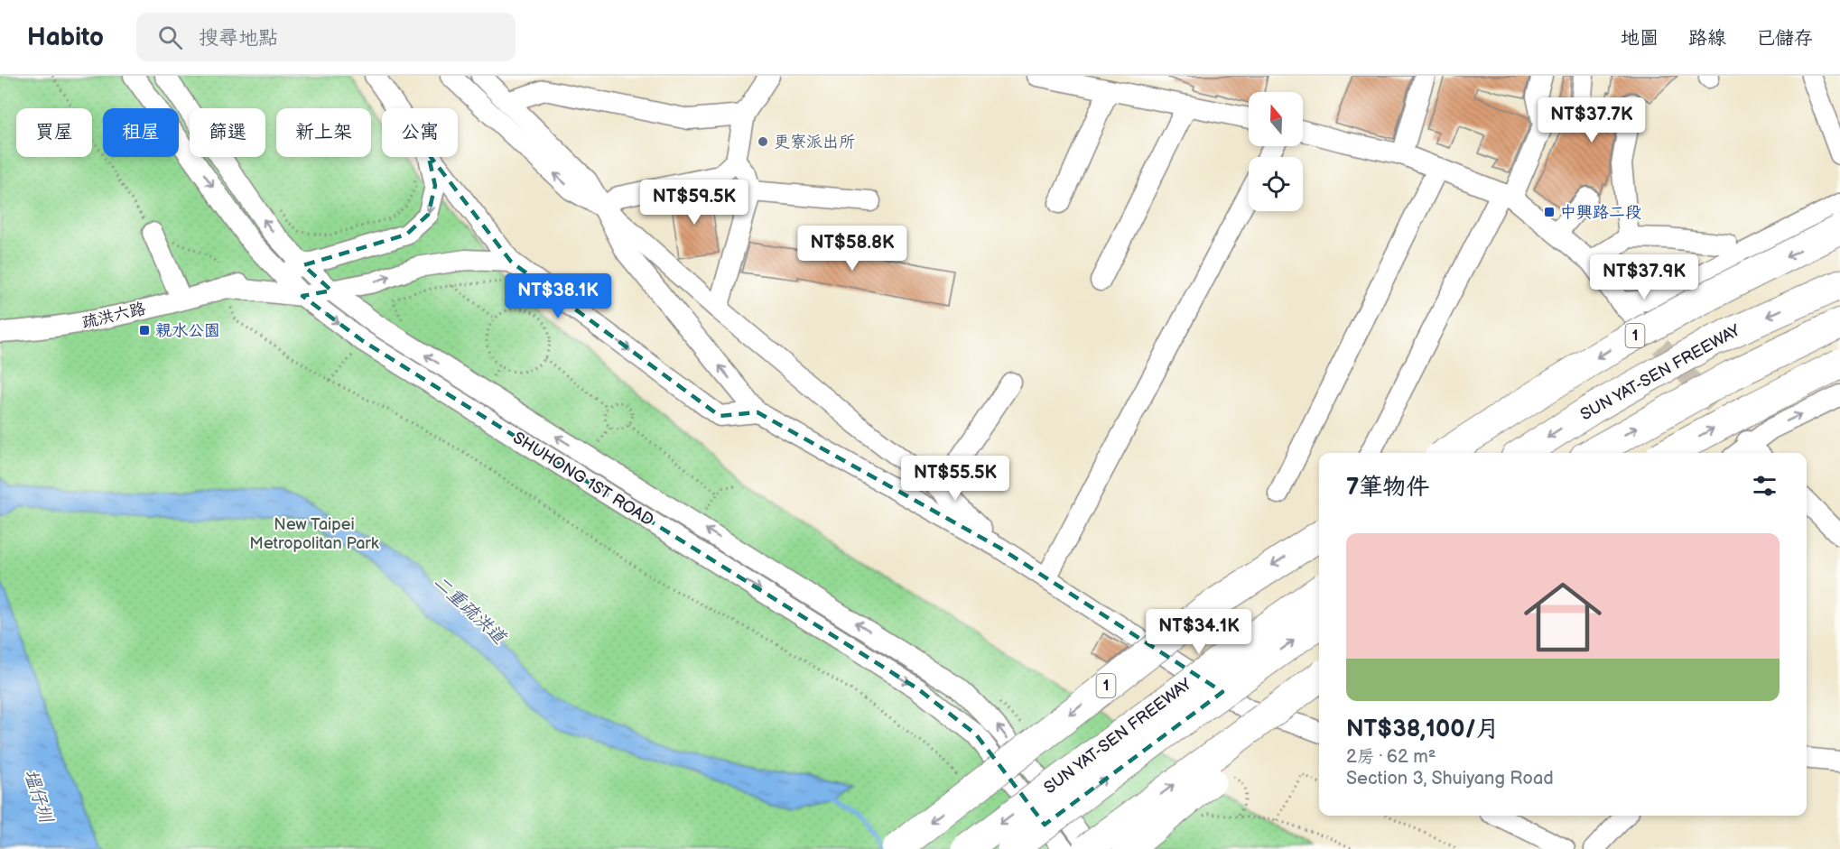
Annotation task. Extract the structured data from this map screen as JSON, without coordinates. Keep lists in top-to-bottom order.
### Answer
{
  "streets": {
    "highway": ["1", "SUN YAT-SEN FREEWAY"],
    "street": ["疏洪六路", "SHUHONG 1ST ROAD"]
  },
  "crossings": [
    ["疏洪六路", "SHUHONG 1ST ROAD"]
  ],
  "water": ["二重疏洪道", "塭仔圳"],
  "parks": ["New Taipei Metropolitan Park"],
  "places": {
    "other": ["更寮派出所"],
    "transit": ["中興路二段", "親水公園"]
  },
  "north": "top",
  "page": {
    "header": "Habito",
    "search": "搜尋地點",
    "nav": ["地圖", "路線", "已儲存"],
    "price": [
      "NT$37.7K",
      "NT$59.5K",
      "NT$58.8K",
      "NT$37.9K",
      "NT$38.1K",
      "NT$55.5K",
      "NT$34.1K"
    ],
    "chip": [
      "買屋",
      "租屋",
      "篩選",
      "新上架",
      "公寓"
    ],
    "heading": "7筆物件",
    "list": [
      {
        "name": "NT$38,100/月",
        "note": "2房 · 62 m² · Section 3, Shuiyang Road"
      }
    ]
  }
}
